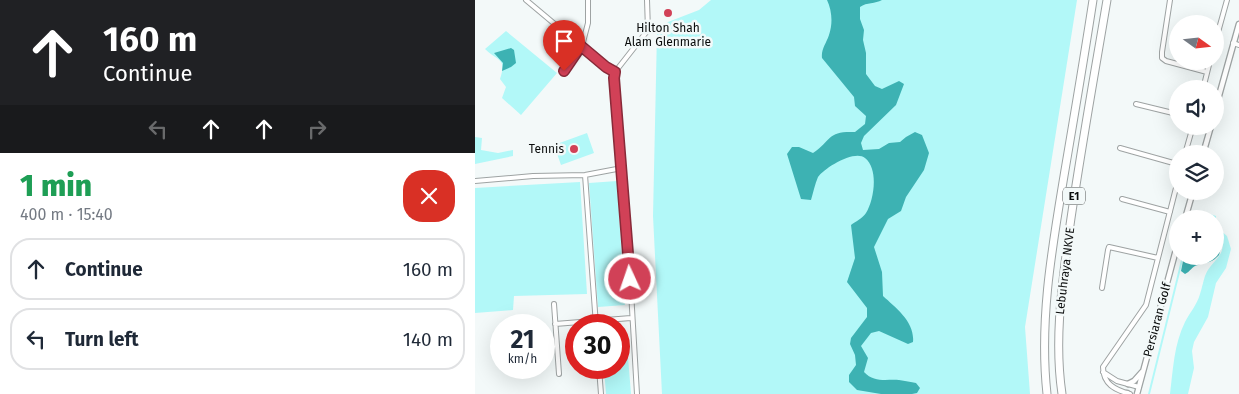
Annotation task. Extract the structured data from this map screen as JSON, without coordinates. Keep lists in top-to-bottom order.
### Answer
{
  "streets": {
    "highway": ["E1", "Lebuhraya NKVE"],
    "street": ["Persiaran Golf"]
  },
  "places": ["Hilton Shah Alam Glenmarie", "Tennis"],
  "north": "right",
  "page": {
    "turn": ["160 m", "Continue"],
    "map_buttons": "+",
    "heading": ["1 min", "400 m · 15:40"],
    "list": [
      {
        "name": "Continue",
        "value": "160 m"
      },
      {
        "name": "Turn left",
        "value": "140 m"
      }
    ],
    "speed": "21 km/h",
    "limit": "30"
  }
}
